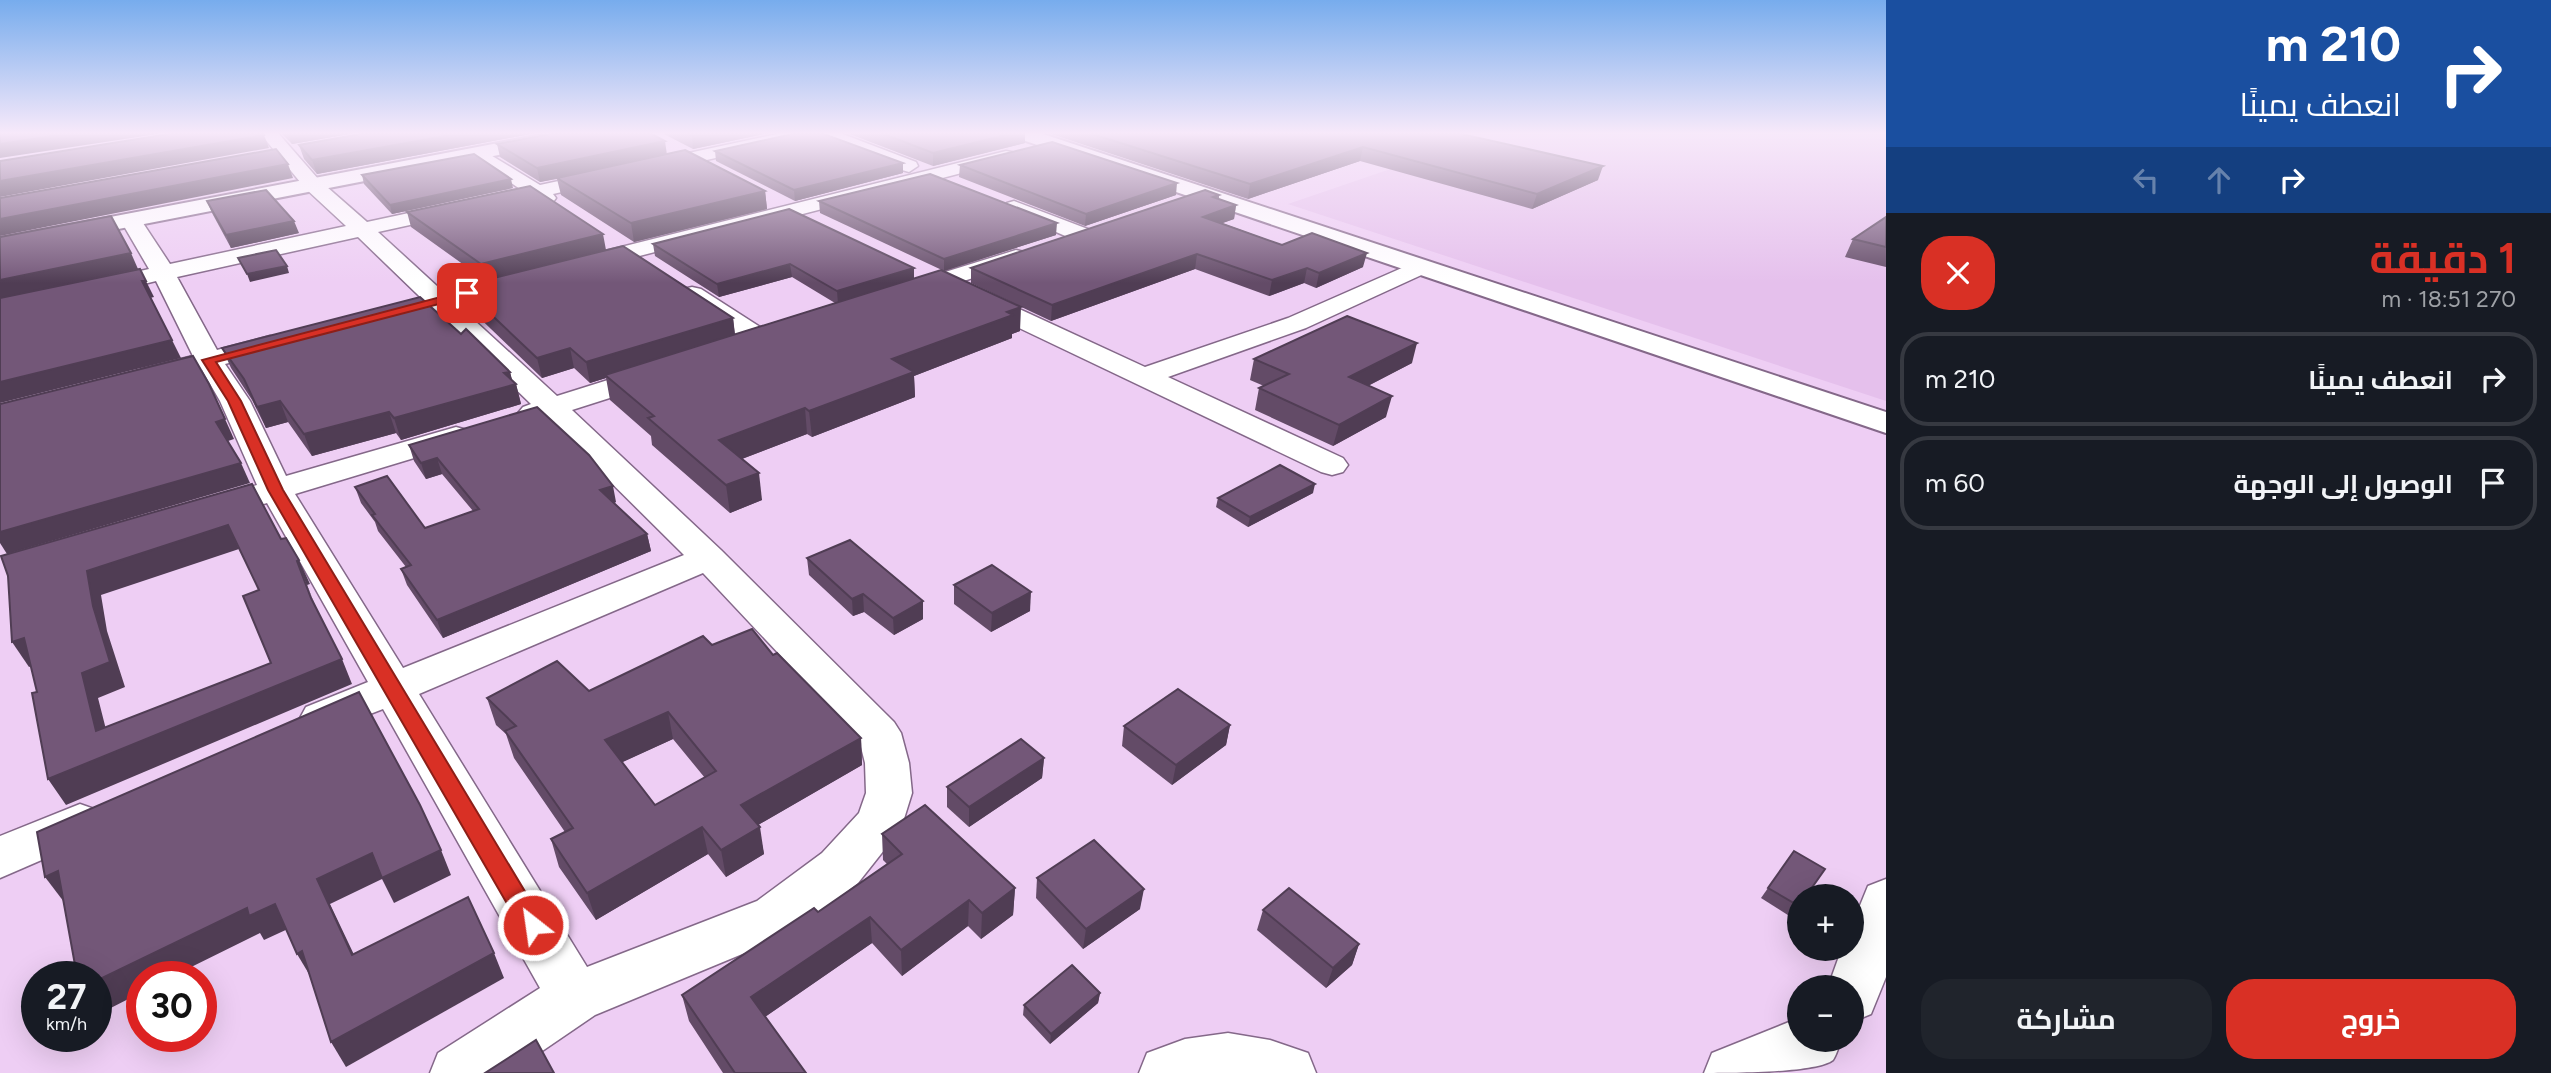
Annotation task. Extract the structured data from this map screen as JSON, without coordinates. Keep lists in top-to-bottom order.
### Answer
{
  "page": {
    "turn": ["210 m", "انعطف يمينًا"],
    "heading": ["1 دقيقة", "270 m · 18:51"],
    "list": [
      {
        "name": "انعطف يمينًا",
        "value": "210 m"
      },
      {
        "name": "الوصول إلى الوجهة",
        "value": "60 m"
      }
    ],
    "map_buttons": ["+", "−"],
    "speed": "27 km/h",
    "limit": "30",
    "buttons": ["خروج", "مشاركة"]
  }
}
